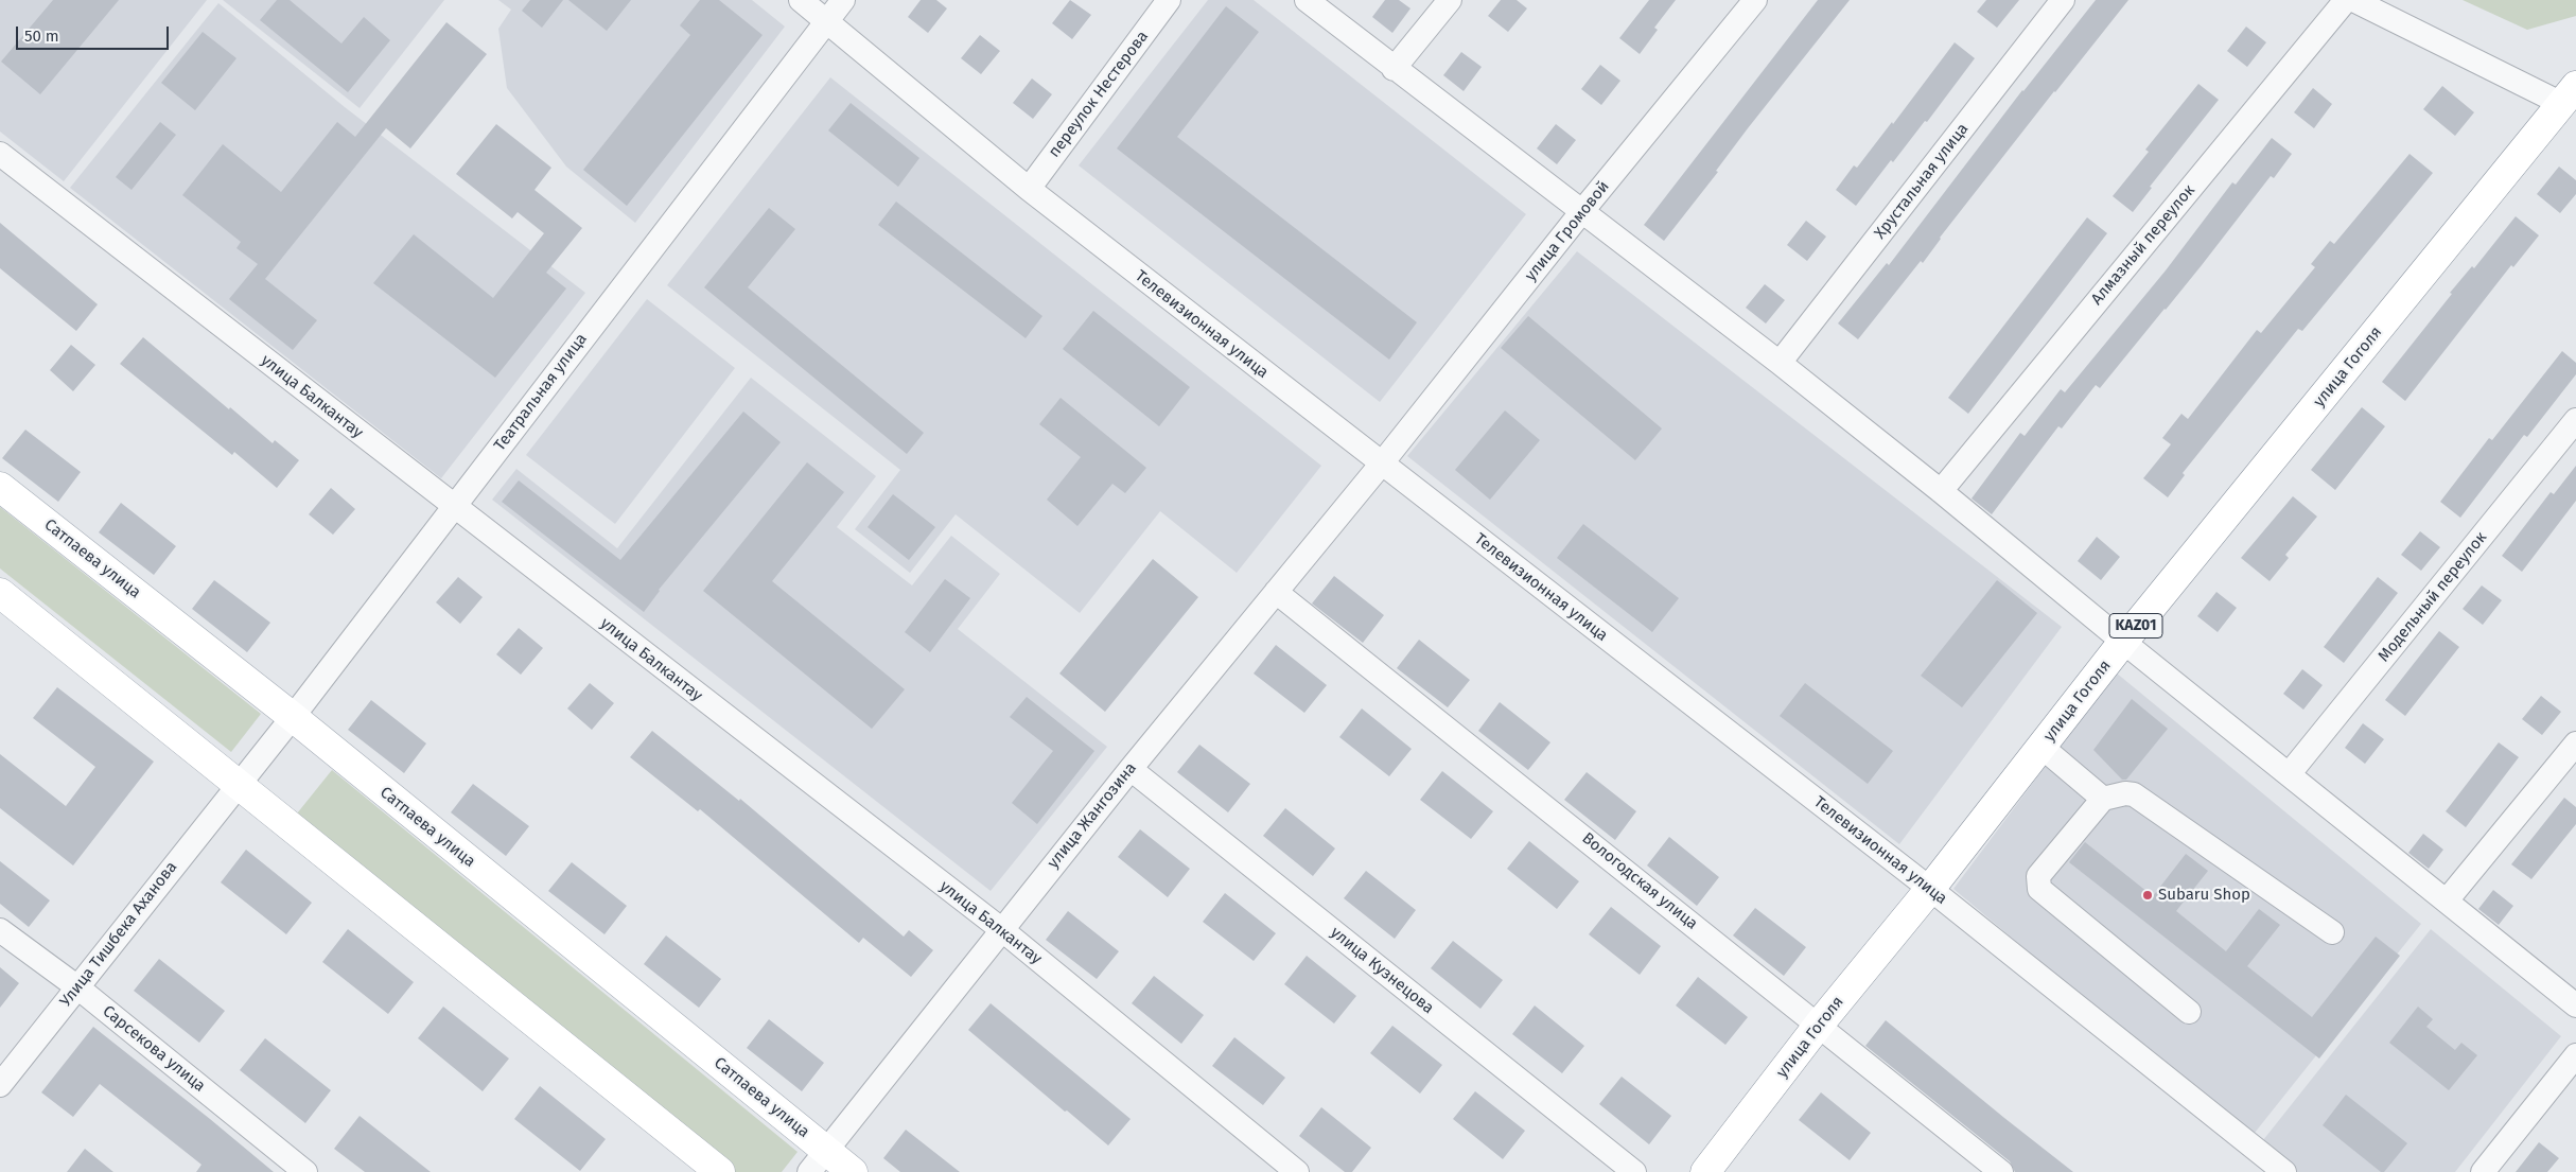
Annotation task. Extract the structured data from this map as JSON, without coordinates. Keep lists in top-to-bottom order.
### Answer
{
  "streets": {
    "main road": ["улица Гоголя", "Сатпаева улица", "KАZ01"],
    "street": [
      "переулок Нестерова",
      "Хрустальная улица",
      "улица Громовой",
      "Алмазный переулок",
      "Телевизионная улица",
      "Театральная улица",
      "улица Балкантау",
      "Модельный переулок",
      "улица Жангозина",
      "Вологодская улица",
      "Улица Тишбека Аханова",
      "улица Кузнецова",
      "Сарсекова улица"
    ]
  },
  "crossings": [
    ["переулок Нестерова", "Телевизионная улица"],
    ["улица Громовой", "Телевизионная улица"],
    ["улица Громовой", "улица Жангозина"],
    ["Телевизионная улица", "улица Гоголя"],
    ["Телевизионная улица", "Театральная улица"],
    ["Телевизионная улица", "улица Жангозина"],
    ["улица Гоголя", "Вологодская улица"],
    ["Театральная улица", "улица Балкантау"],
    ["Театральная улица", "Сатпаева улица"],
    ["Театральная улица", "Улица Тишбека Аханова"],
    ["улица Балкантау", "улица Жангозина"],
    ["Сатпаева улица", "улица Жангозина"],
    ["улица Жангозина", "Вологодская улица"],
    ["улица Жангозина", "улица Кузнецова"],
    ["Улица Тишбека Аханова", "Сарсекова улица"]
  ],
  "places": ["Subaru Shop"],
  "scale_bar": "50 m"
}
